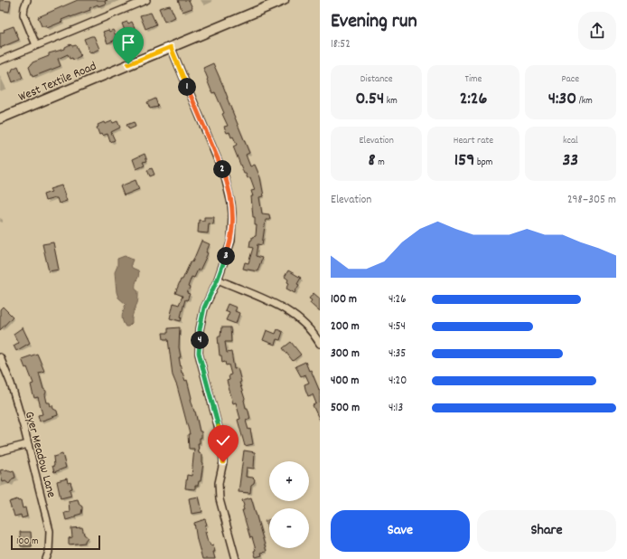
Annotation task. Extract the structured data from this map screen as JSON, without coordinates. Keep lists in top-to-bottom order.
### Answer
{
  "streets": {
    "main road": ["West Textile Road"],
    "street": ["Gyer Meadow Lane"]
  },
  "scale_bar": "100 m",
  "page": {
    "heading": ["Evening run", "18:52"],
    "stats": [
      ["Distance", "0.54 km"],
      ["Time", "2:26"],
      ["Pace", "4:30 /km"],
      ["Elevation", "8 m"],
      ["Heart rate", "159 bpm"],
      ["kcal", "33"]
    ],
    "pins": [
      "1",
      "2",
      "3",
      "4"
    ],
    "chart": ["Elevation", "298–305 m"],
    "list": [
      {
        "name": "100 m",
        "note": "4:26"
      },
      {
        "name": "200 m",
        "note": "4:54"
      },
      {
        "name": "300 m",
        "note": "4:35"
      },
      {
        "name": "400 m",
        "note": "4:20"
      },
      {
        "name": "500 m",
        "note": "4:13"
      }
    ],
    "map_buttons": ["+", "−"],
    "buttons": ["Save", "Share"],
    "scale": "100 m"
  }
}
